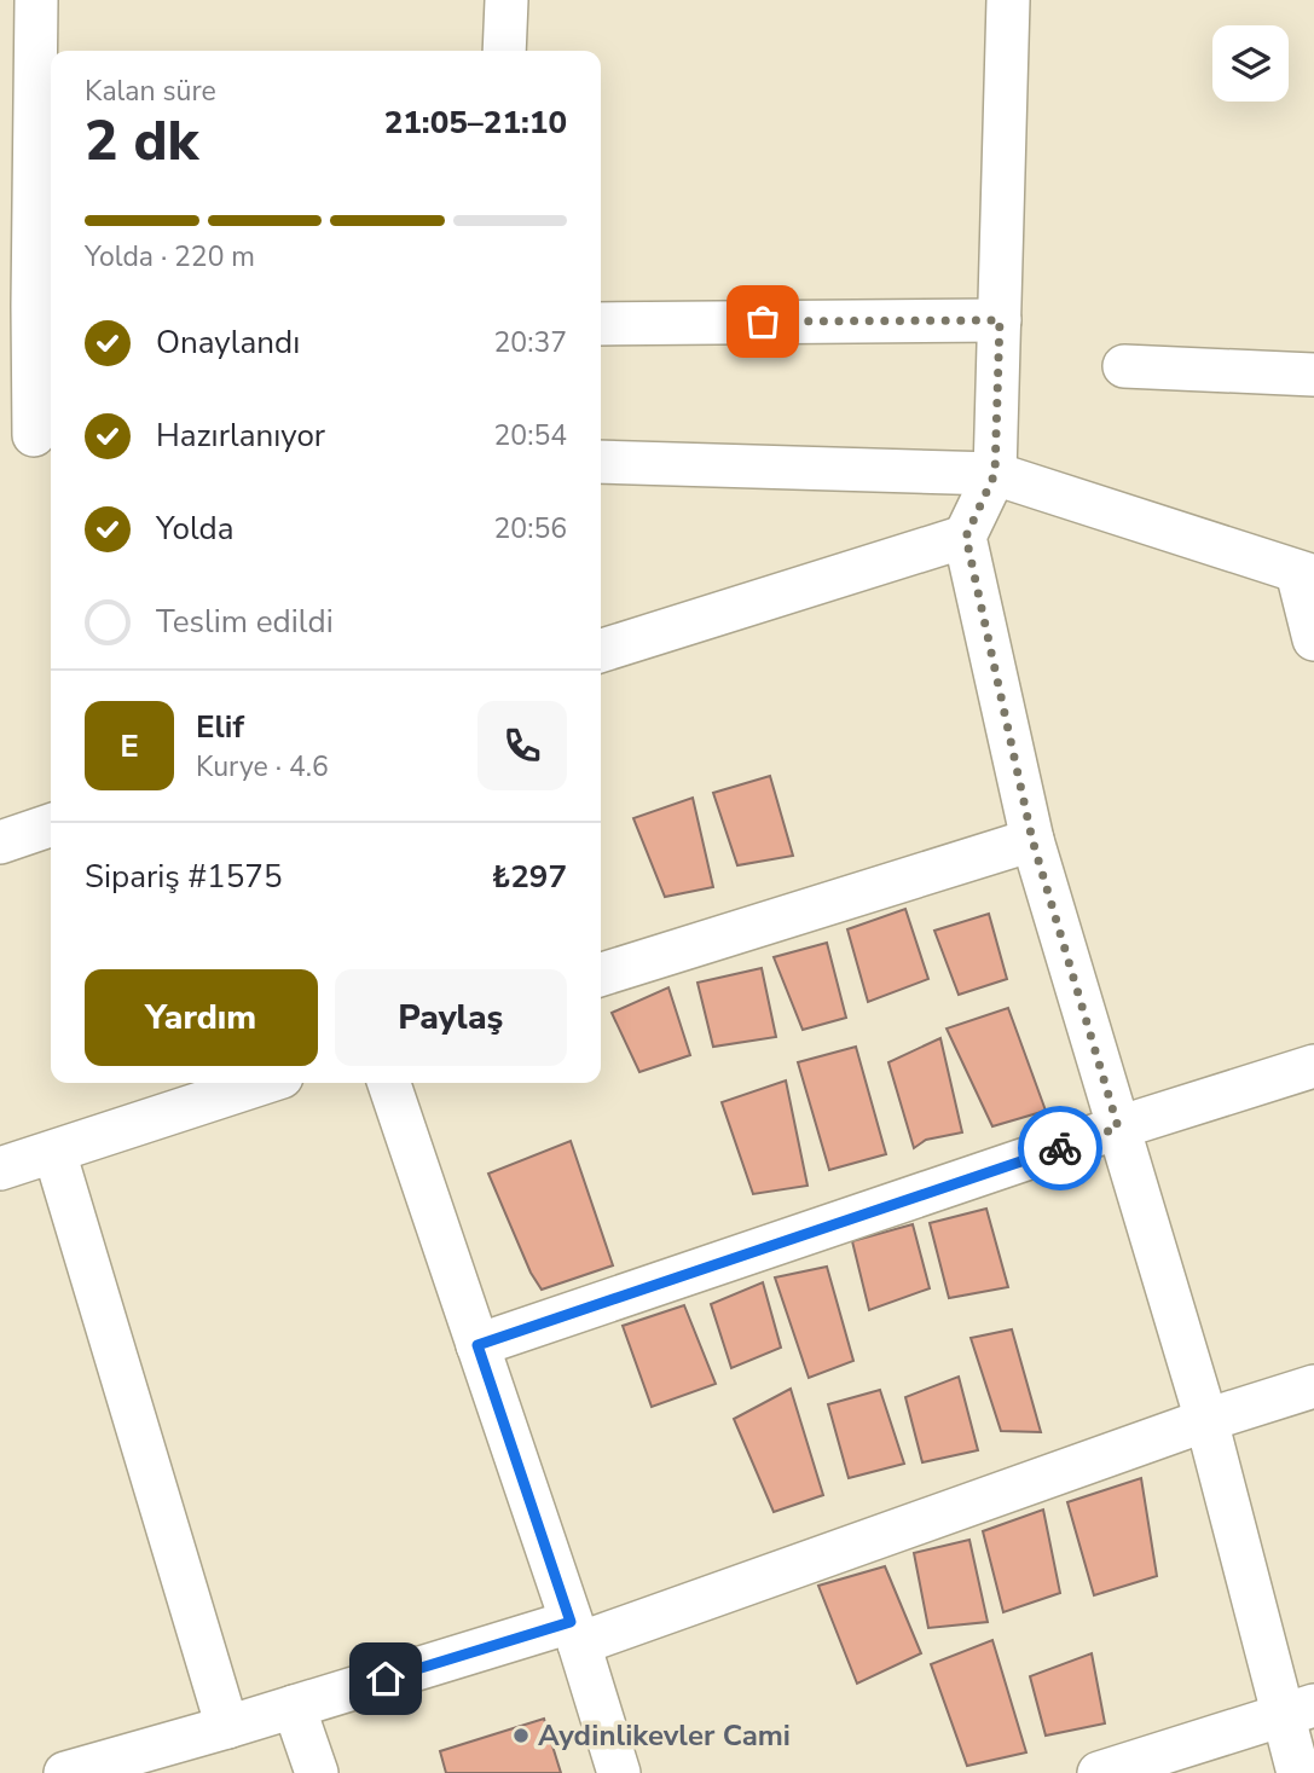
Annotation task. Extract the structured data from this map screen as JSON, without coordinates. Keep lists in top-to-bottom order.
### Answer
{
  "places": ["Aydinlikevler Cami"],
  "page": {
    "heading": ["2 dk", "Kalan süre", "21:05–21:10"],
    "panel": [
      "Elif",
      "Kurye · 4.6",
      "Sipariş #1575",
      "₺297"
    ],
    "bar": "Yolda · 220 m",
    "list": [
      ["Onaylandı", "20:37"],
      ["Hazırlanıyor", "20:54"],
      ["Yolda", "20:56"],
      "Teslim edildi"
    ],
    "round": "E",
    "buttons": ["Yardım", "Paylaş"]
  }
}
